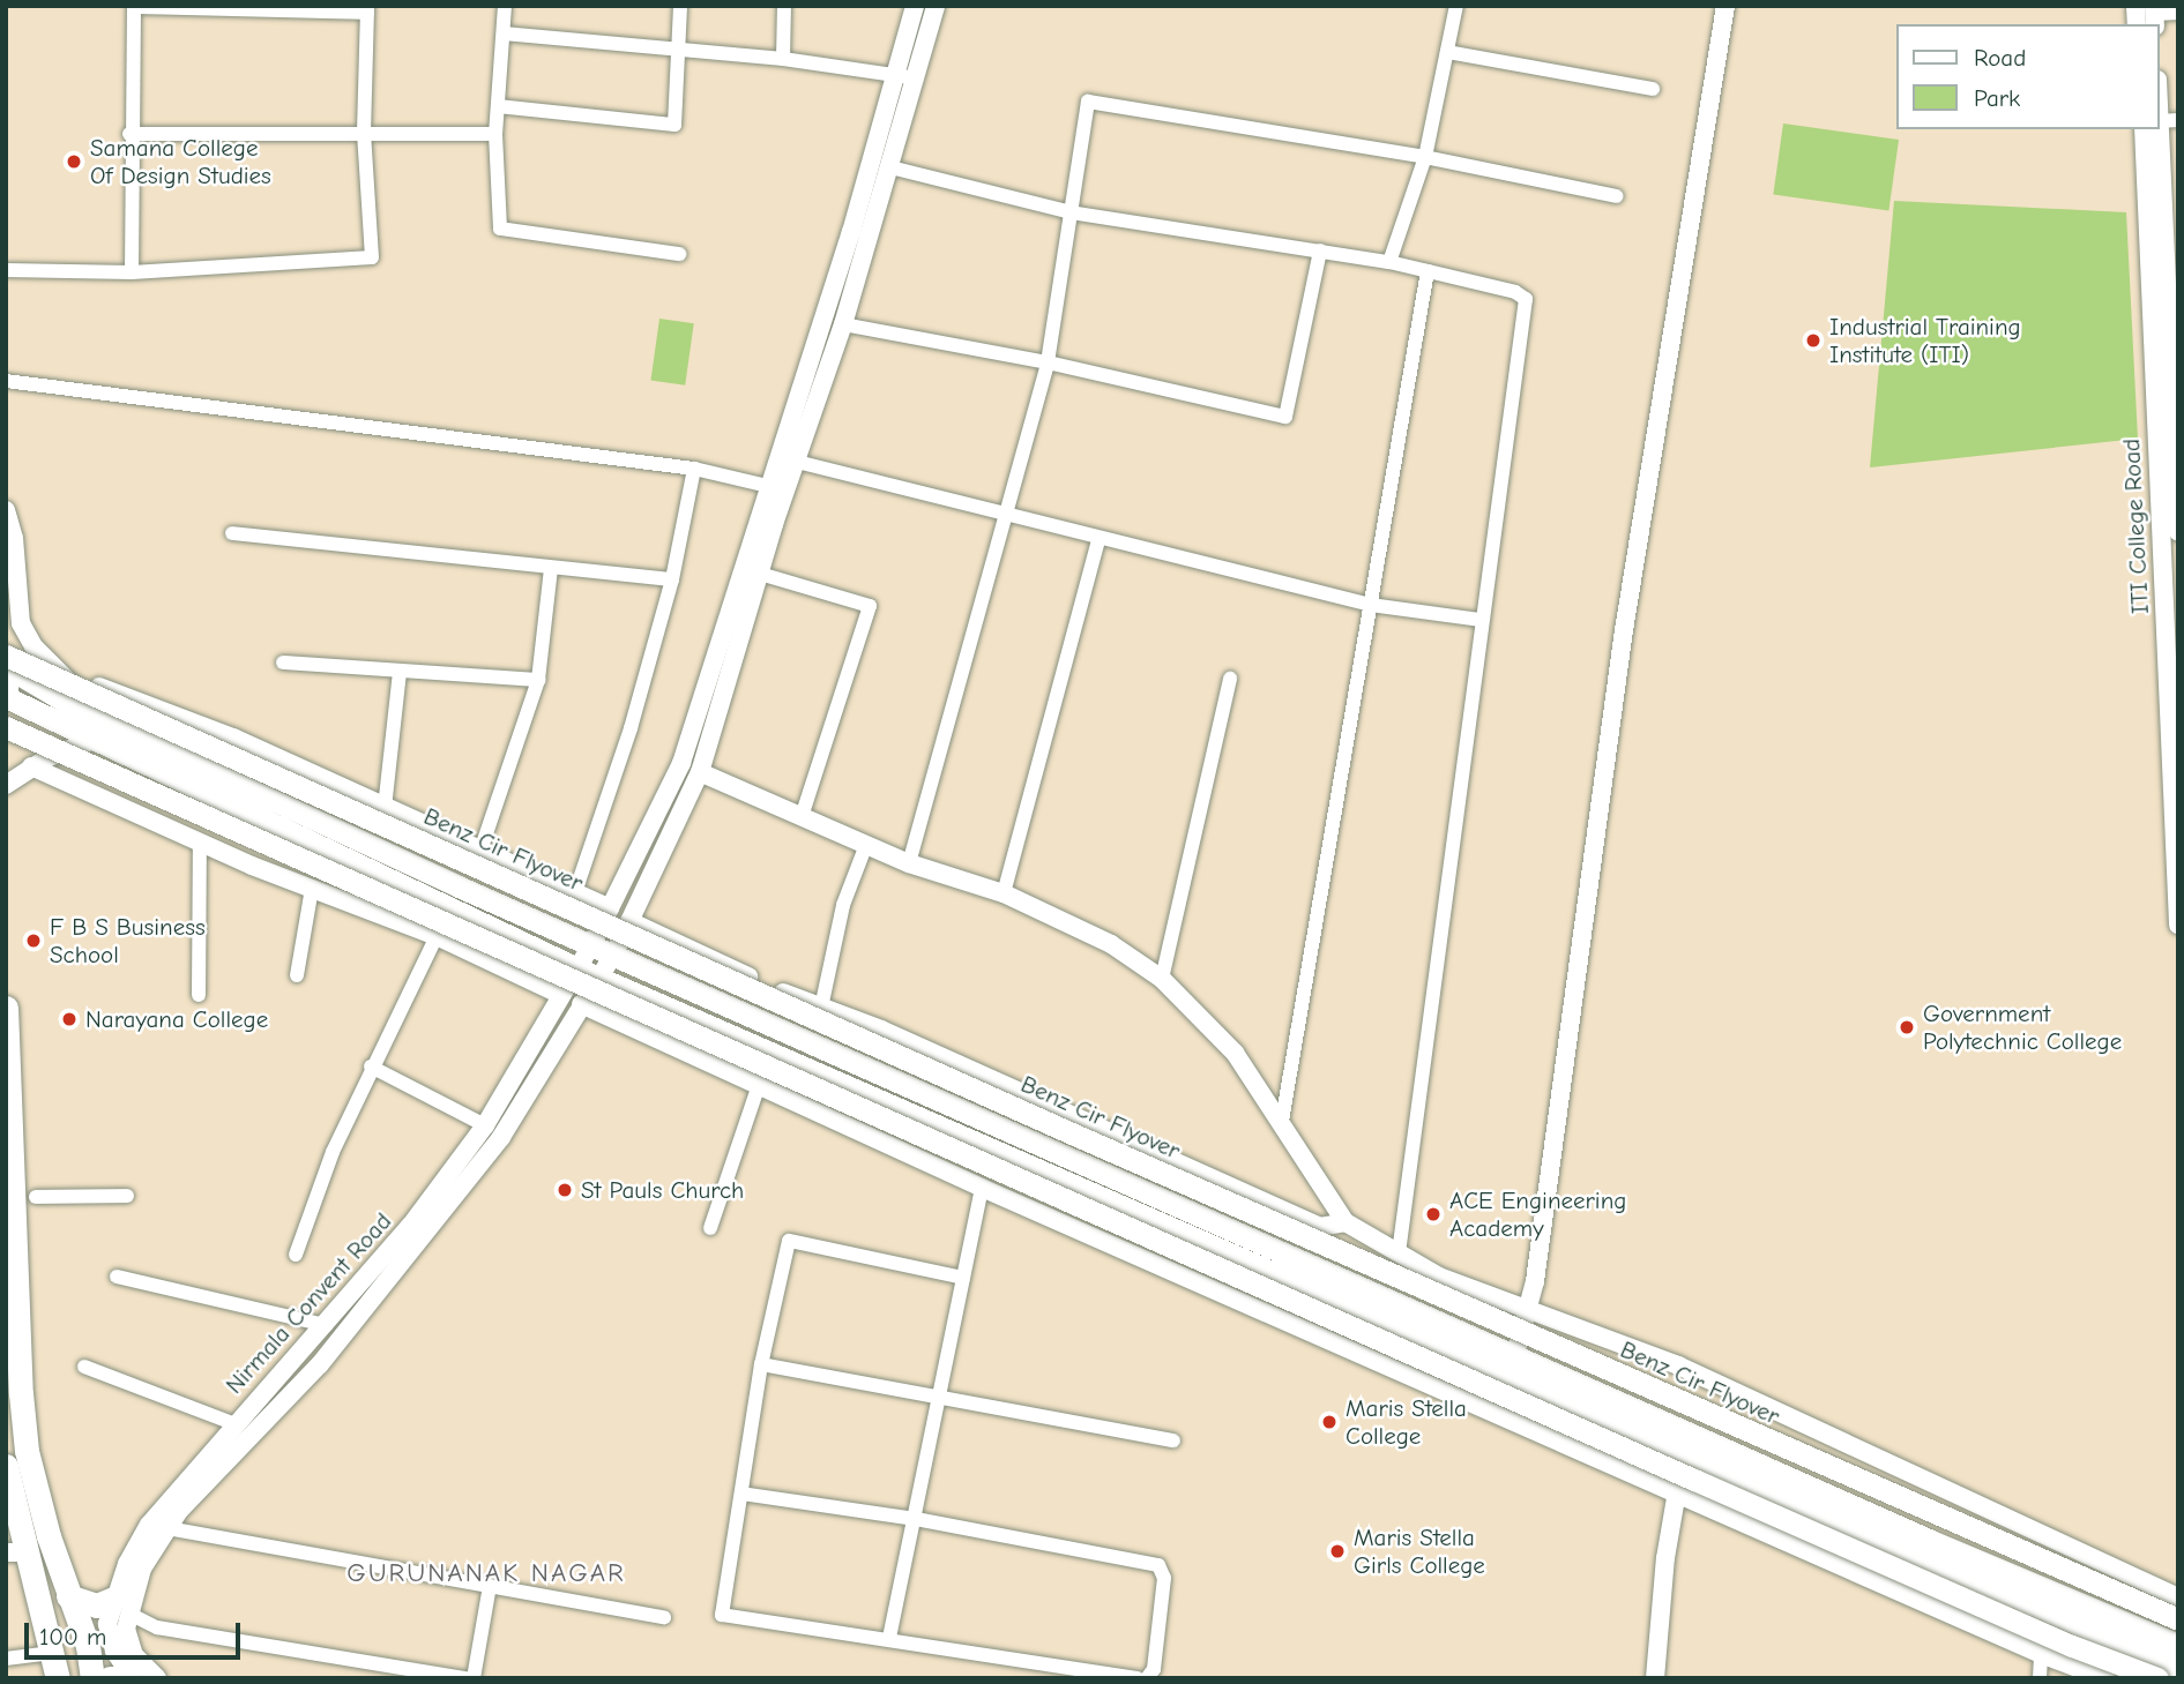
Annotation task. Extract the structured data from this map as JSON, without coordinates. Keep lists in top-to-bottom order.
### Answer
{
  "streets": {
    "main road": ["Benz Cir Flyover"],
    "street": ["ITI College Road", "Nirmala Convent Road"]
  },
  "districts": ["GURUNANAK NAGAR"],
  "places": [
    "Samana College Of Design Studies",
    "Industrial Training Institute (ITI)",
    "F B S Business School",
    "Narayana College",
    "Government Polytechnic College",
    "St Pauls Church",
    "ACE Engineering Academy",
    "Maris Stella College",
    "Maris Stella Girls College"
  ],
  "legend": ["Road", "Park"],
  "scale_bar": "100 m"
}
